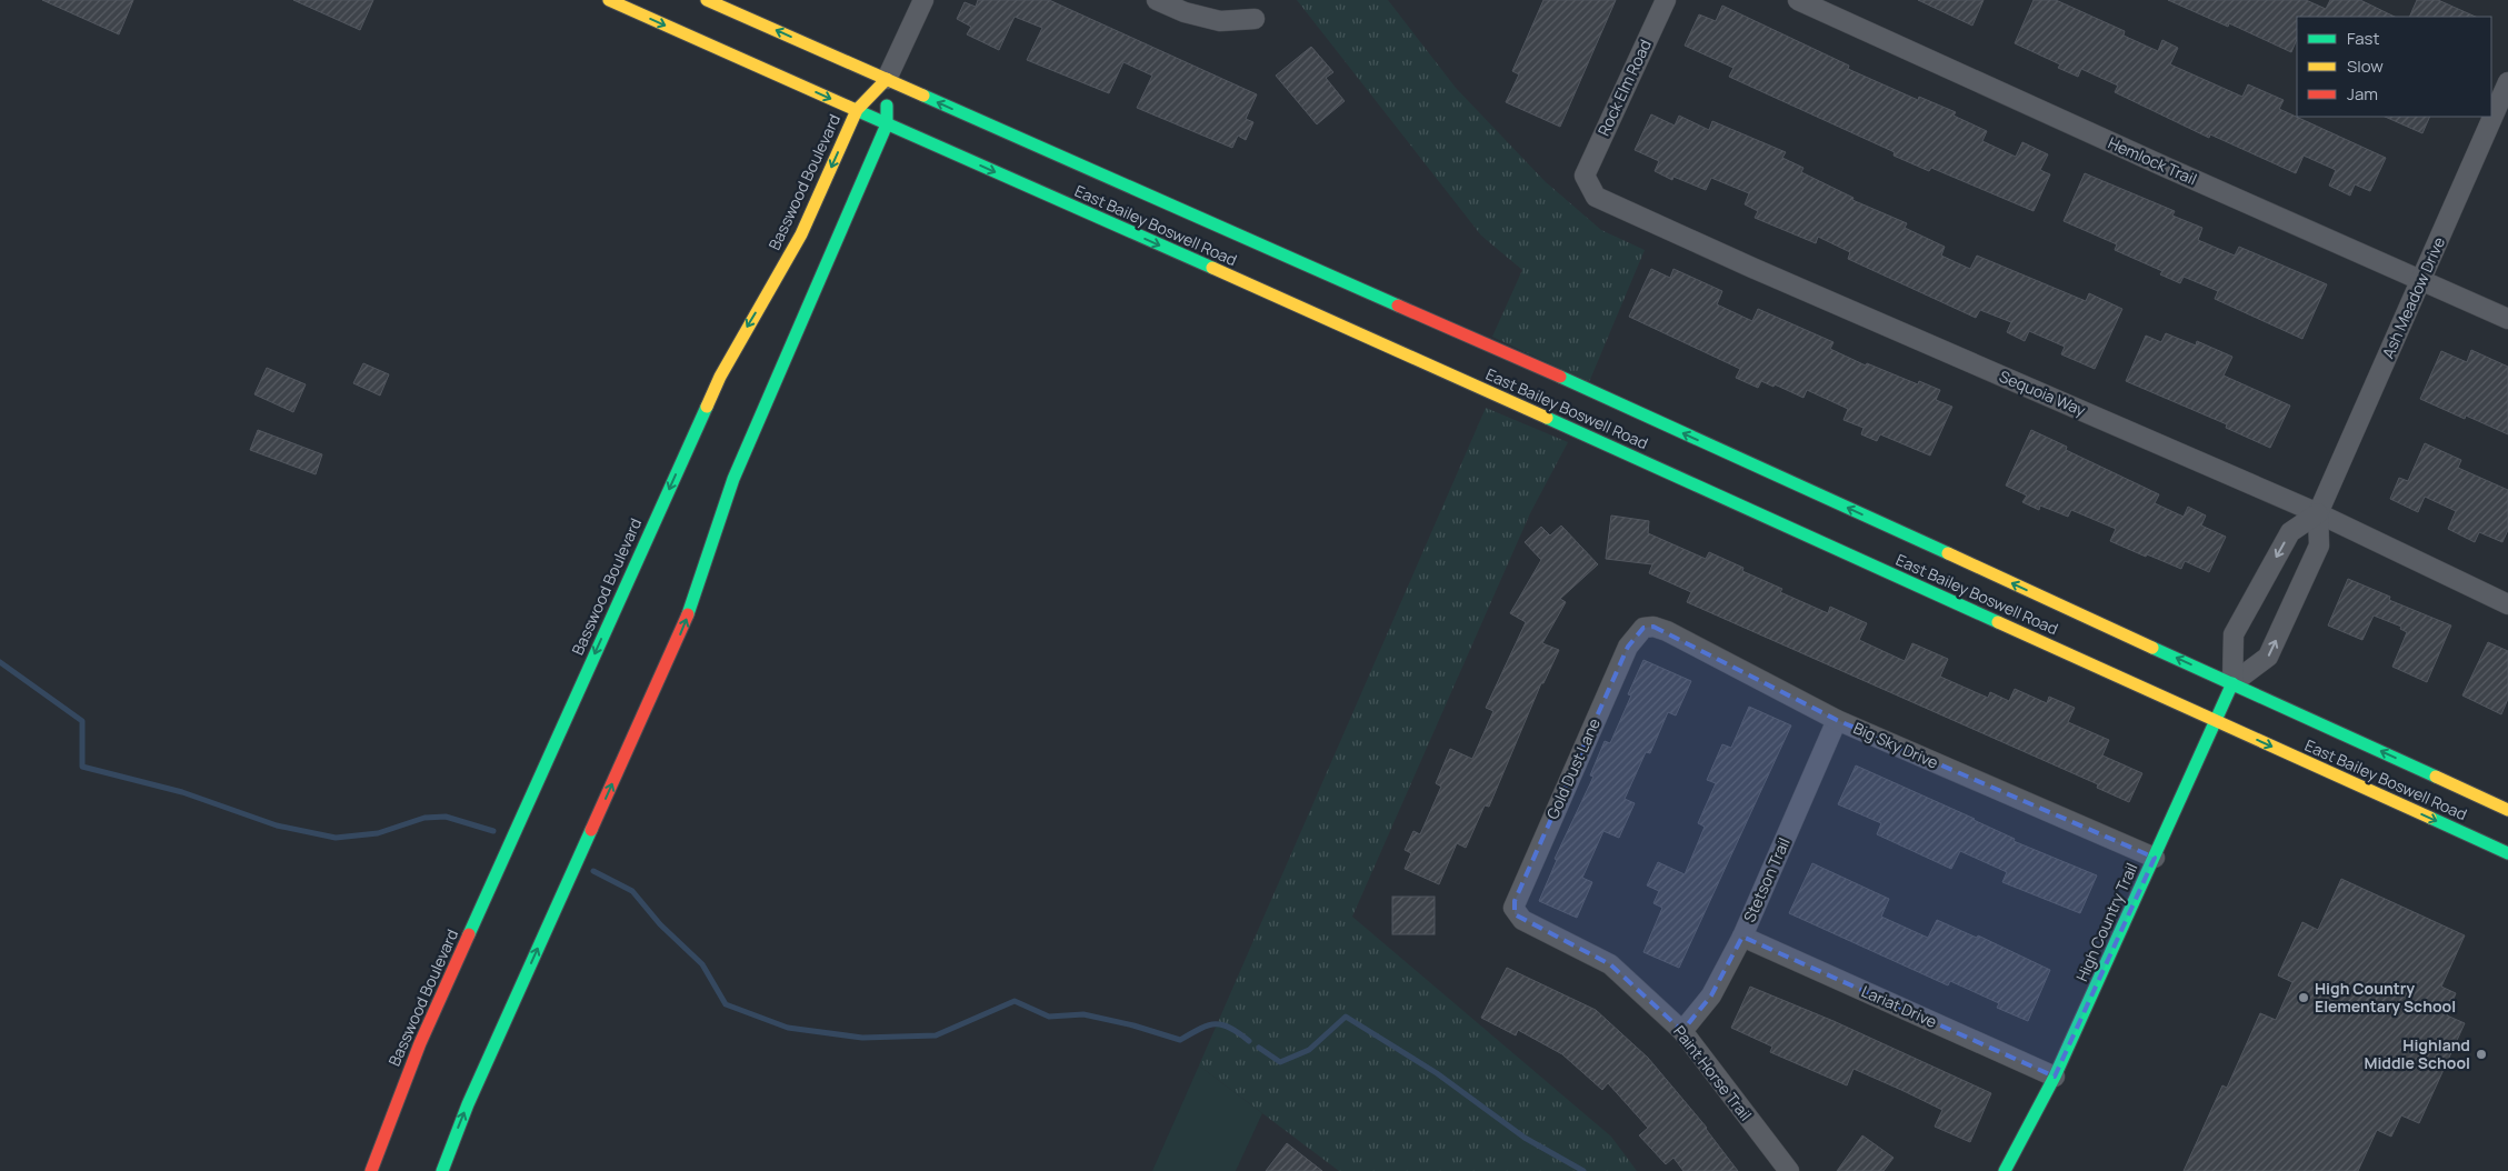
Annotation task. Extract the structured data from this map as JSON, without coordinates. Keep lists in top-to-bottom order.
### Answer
{
  "streets": {
    "main road": ["Basswood Boulevard", "East Bailey Boswell Road", "High Country Trail"],
    "street": [
      "Rock Elm Road",
      "Hemlock Trail",
      "Ash Meadow Drive",
      "Sequoia Way",
      "Big Sky Drive",
      "Gold Dust Lane",
      "Stetson Trail",
      "Lariat Drive",
      "Paint Horse Trail"
    ]
  },
  "crossings": [
    ["Rock Elm Road", "Sequoia Way"],
    ["Hemlock Trail", "Ash Meadow Drive"],
    ["Basswood Boulevard", "East Bailey Boswell Road"],
    ["East Bailey Boswell Road", "Ash Meadow Drive"],
    ["East Bailey Boswell Road", "High Country Trail"],
    ["Ash Meadow Drive", "Sequoia Way"],
    ["Ash Meadow Drive", "High Country Trail"],
    ["Big Sky Drive", "Gold Dust Lane"],
    ["Big Sky Drive", "Stetson Trail"],
    ["Big Sky Drive", "High Country Trail"],
    ["Gold Dust Lane", "Paint Horse Trail"],
    ["Stetson Trail", "Lariat Drive"],
    ["Stetson Trail", "Paint Horse Trail"],
    ["High Country Trail", "Lariat Drive"]
  ],
  "places": ["High Country Elementary School", "Highland Middle School"],
  "legend": ["Fast", "Slow", "Jam"]
}
